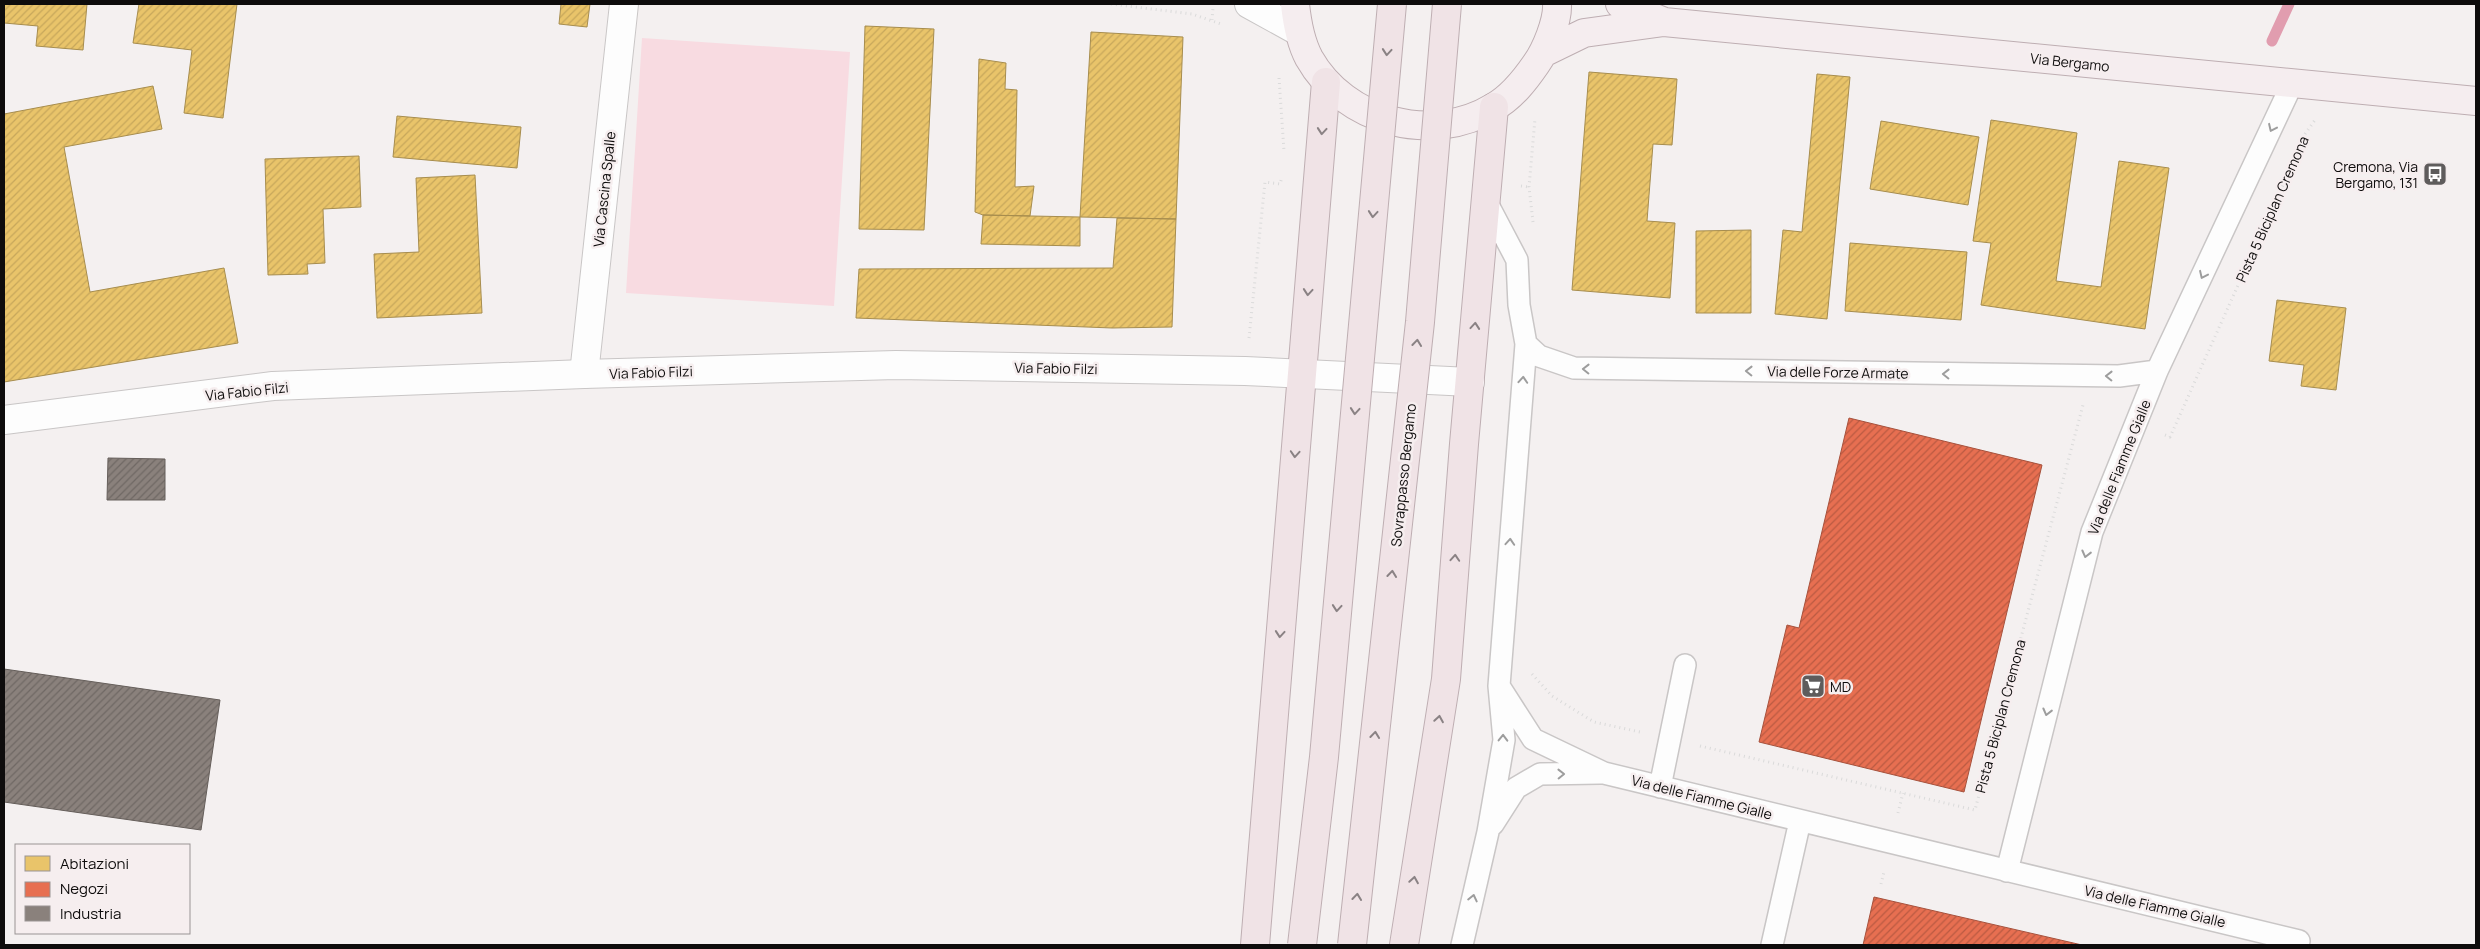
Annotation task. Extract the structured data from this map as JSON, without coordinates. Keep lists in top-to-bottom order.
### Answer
{
  "streets": {
    "highway": ["Sovrappasso Bergamo"],
    "main road": ["Via Bergamo"],
    "street": ["Via Cascina Spalle", "Via Fabio Filzi"],
    "lane": ["Via delle Forze Armate", "Via delle Fiamme Gialle"],
    "path": ["Pista 5 Biciplan Cremona"]
  },
  "crossings": [
    ["Via Bergamo", "Via delle Fiamme Gialle"],
    ["Via Cascina Spalle", "Via Fabio Filzi"],
    ["Via delle Forze Armate", "Via delle Fiamme Gialle"]
  ],
  "one_way": ["Via delle Forze Armate", "Via delle Fiamme Gialle"],
  "places": {
    "bus stop": ["Cremona, Via Bergamo, 131"],
    "supermarket": ["MD"]
  },
  "legend": ["Abitazioni", "Negozi", "Industria"]
}
